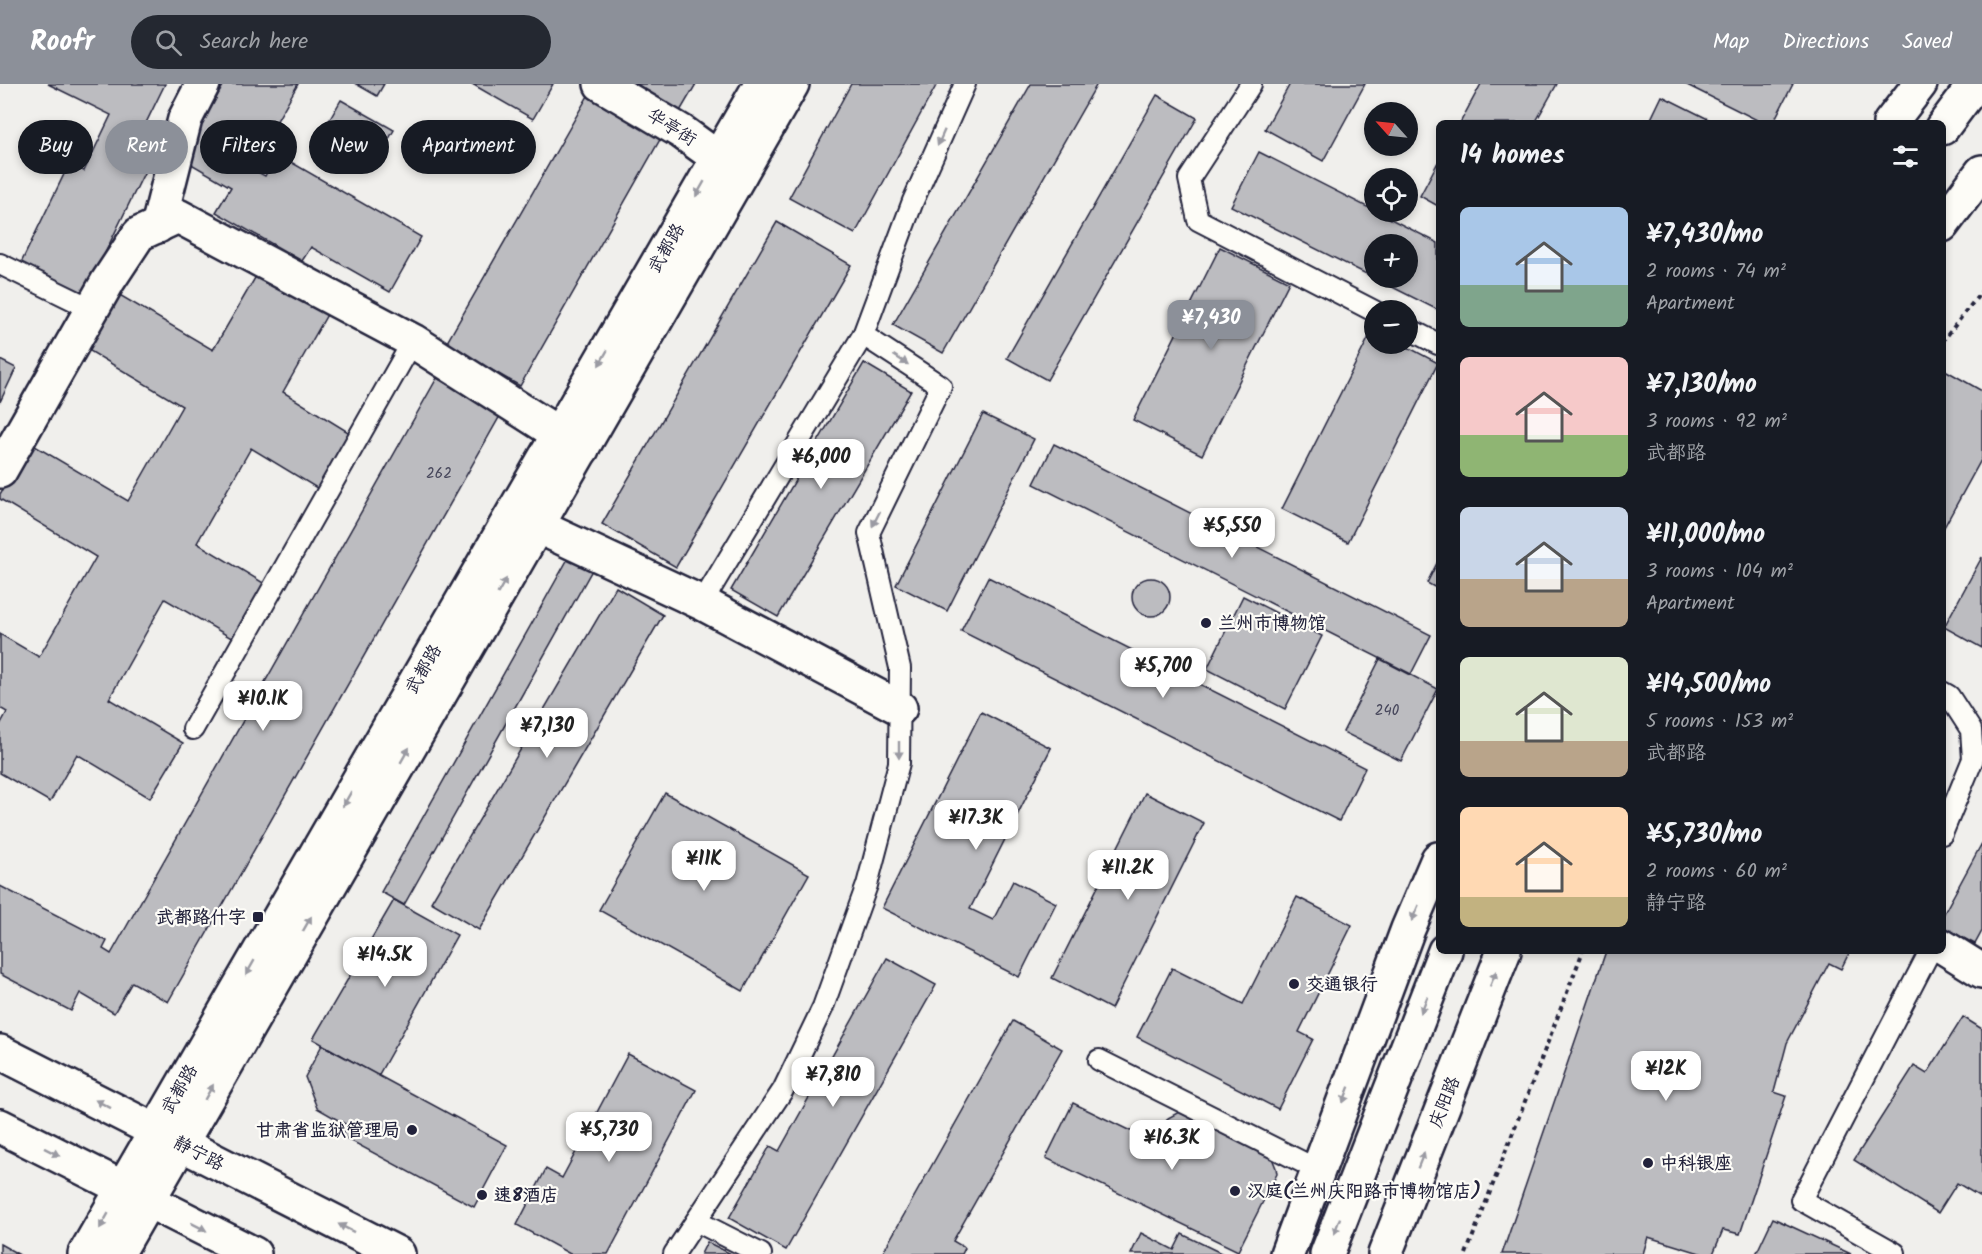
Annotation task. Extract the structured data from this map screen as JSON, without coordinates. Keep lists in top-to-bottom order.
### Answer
{
  "streets": {
    "main road": [
      "华亭街",
      "武都路",
      "庆阳路",
      "静宁路"
    ]
  },
  "crossings": [
    ["华亭街", "武都路"],
    ["武都路", "静宁路"]
  ],
  "places": {
    "other": [
      "兰州市博物馆",
      "交通银行",
      "甘肃省监狱管理局",
      "中科银座",
      "汉庭(兰州庆阳路市博物馆店)",
      "速8酒店"
    ],
    "transit": ["武都路什字"]
  },
  "house_numbers": ["262", "240"],
  "north": "top left",
  "page": {
    "header": "Roofr",
    "search": "Search here",
    "nav": ["Map", "Directions", "Saved"],
    "map_buttons": ["+", "−"],
    "chip": [
      "Buy",
      "Rent",
      "Filters",
      "New",
      "Apartment"
    ],
    "heading": "14 homes",
    "list": [
      {
        "name": "¥7,430/mo",
        "note": "2 rooms · 74 m² · Apartment"
      },
      {
        "name": "¥7,130/mo",
        "note": "3 rooms · 92 m² · 武都路"
      },
      {
        "name": "¥11,000/mo",
        "note": "3 rooms · 104 m² · Apartment"
      },
      {
        "name": "¥14,500/mo",
        "note": "5 rooms · 153 m² · 武都路"
      },
      {
        "name": "¥5,730/mo",
        "note": "2 rooms · 60 m² · 静宁路"
      }
    ],
    "price": [
      "¥7,430",
      "¥6,000",
      "¥5,550",
      "¥5,700",
      "¥10.1K",
      "¥7,130",
      "¥17.3K",
      "¥11K",
      "¥11.2K",
      "¥14.5K",
      "¥12K",
      "¥7,810",
      "¥5,730",
      "¥16.3K"
    ]
  }
}
